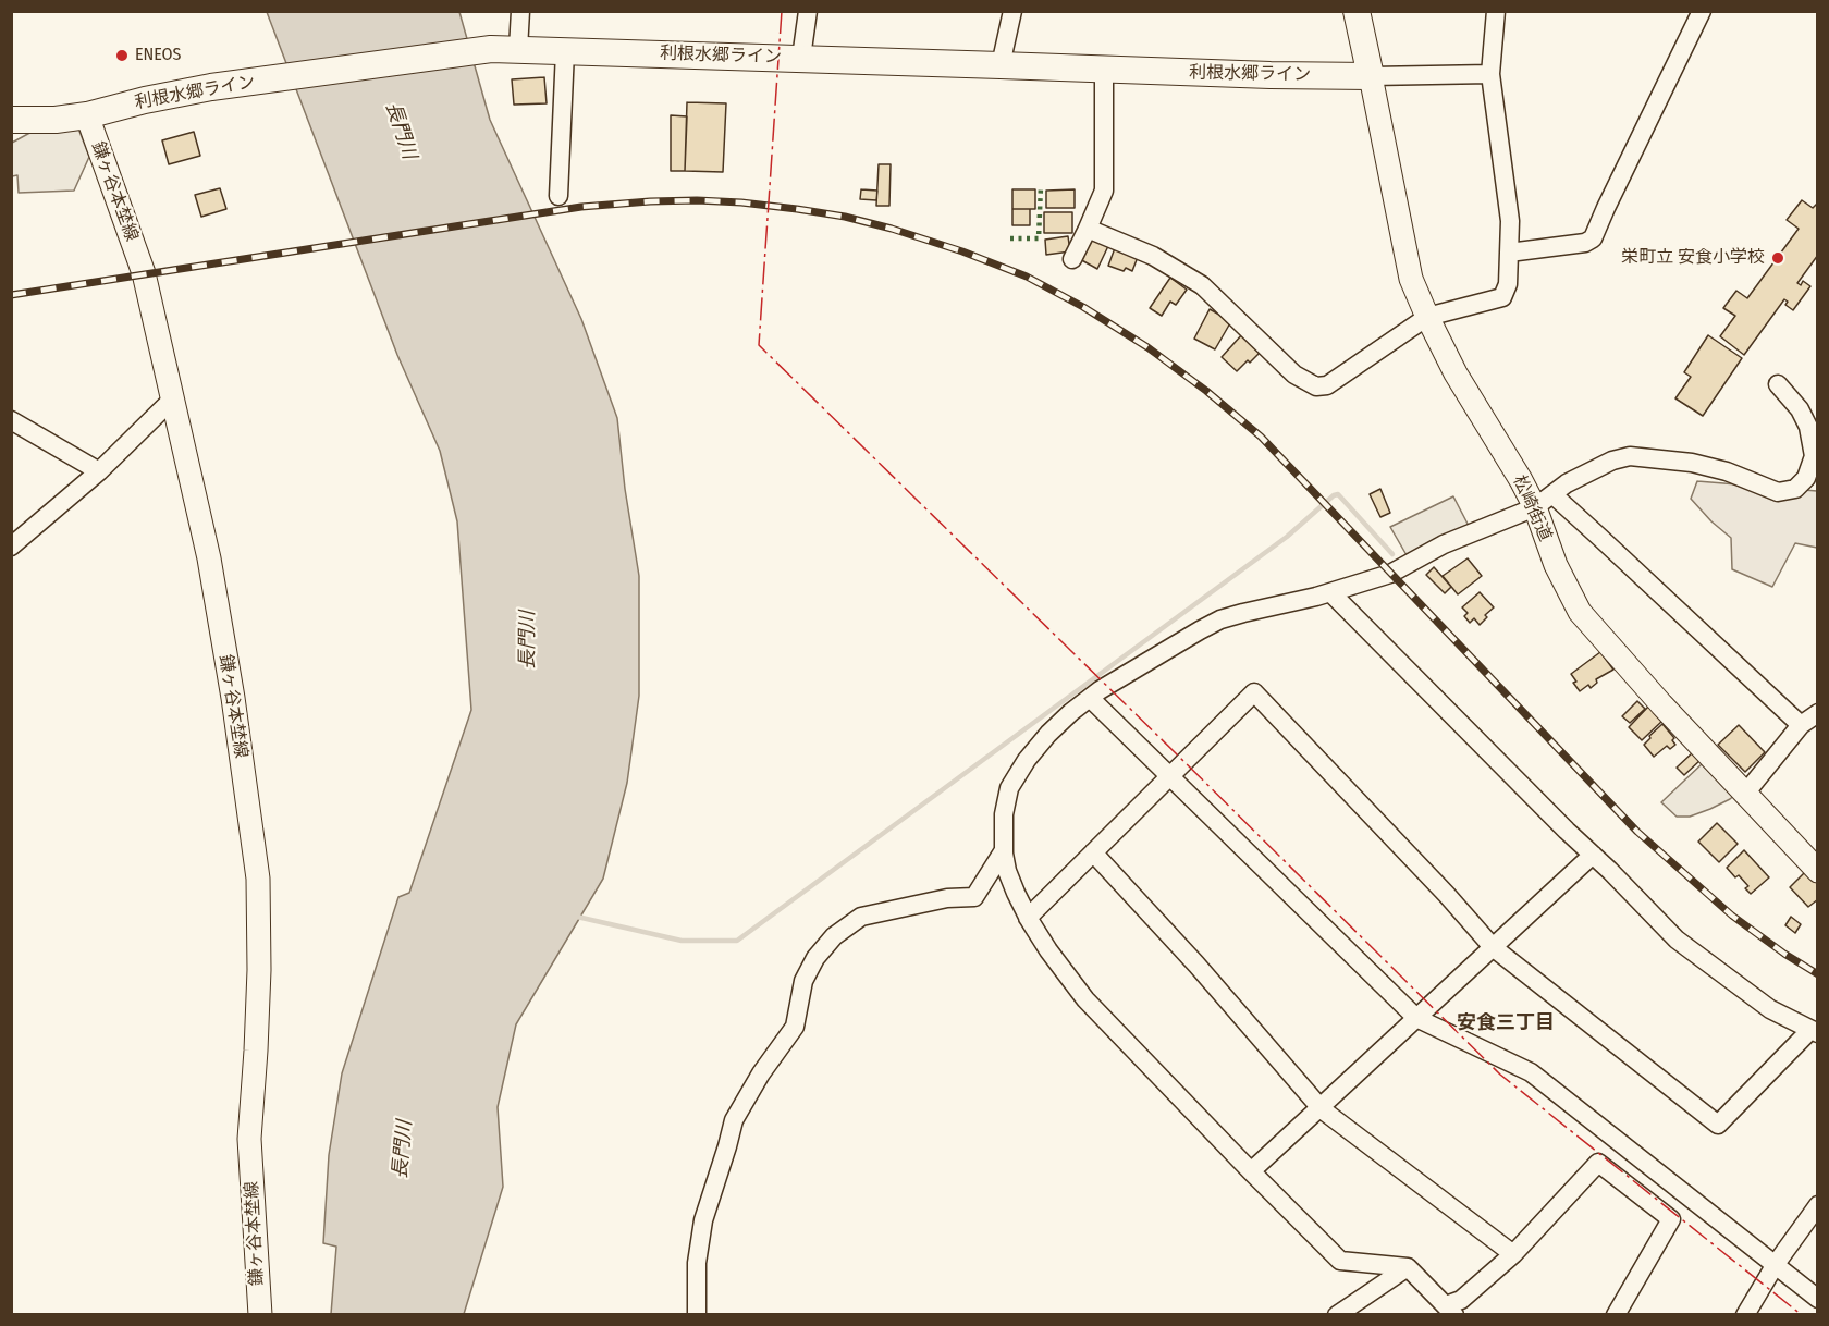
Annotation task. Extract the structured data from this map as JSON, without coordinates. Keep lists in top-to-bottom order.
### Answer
{
  "streets": {
    "highway": ["利根水郷ライン"],
    "main road": ["鎌ヶ谷本埜線", "松崎街道"]
  },
  "crossings": [
    ["利根水郷ライン", "鎌ヶ谷本埜線"],
    ["利根水郷ライン", "松崎街道"]
  ],
  "districts": ["安食三丁目"],
  "water": ["長門川"],
  "places": ["ENEOS", "栄町立 安食小学校"]
}
